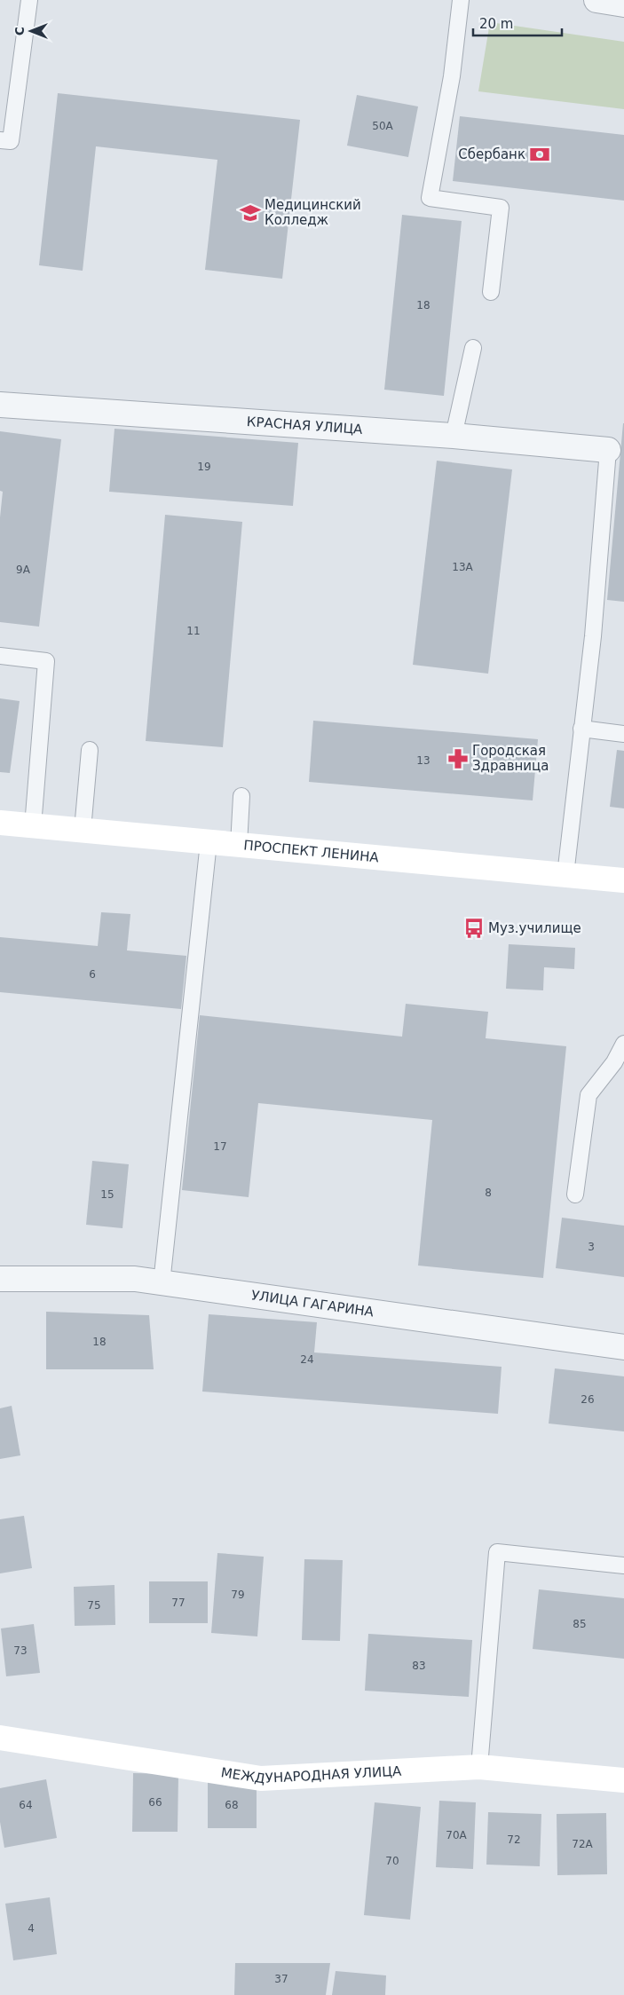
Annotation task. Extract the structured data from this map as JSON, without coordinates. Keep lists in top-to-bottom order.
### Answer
{
  "streets": {
    "main road": ["ПРОСПЕКТ ЛЕНИНА", "МЕЖДУНАРОДНАЯ УЛИЦА"],
    "street": ["КРАСНАЯ УЛИЦА", "УЛИЦА ГАГАРИНА"]
  },
  "places": {
    "bank": ["Сбербанк"],
    "school or university": ["Медицинский Колледж"],
    "pharmacy": ["Городская Здравница"],
    "bus stop": ["Муз.училище"]
  },
  "house_numbers": [
    "50А",
    "18",
    "19",
    "13А",
    "9А",
    "11",
    "13",
    "6",
    "17",
    "8",
    "15",
    "3",
    "18",
    "24",
    "26",
    "79",
    "77",
    "75",
    "85",
    "73",
    "83",
    "66",
    "64",
    "68",
    "70А",
    "72",
    "72А",
    "70",
    "4",
    "37"
  ],
  "scale_bar": "20 m",
  "north": "left"
}
